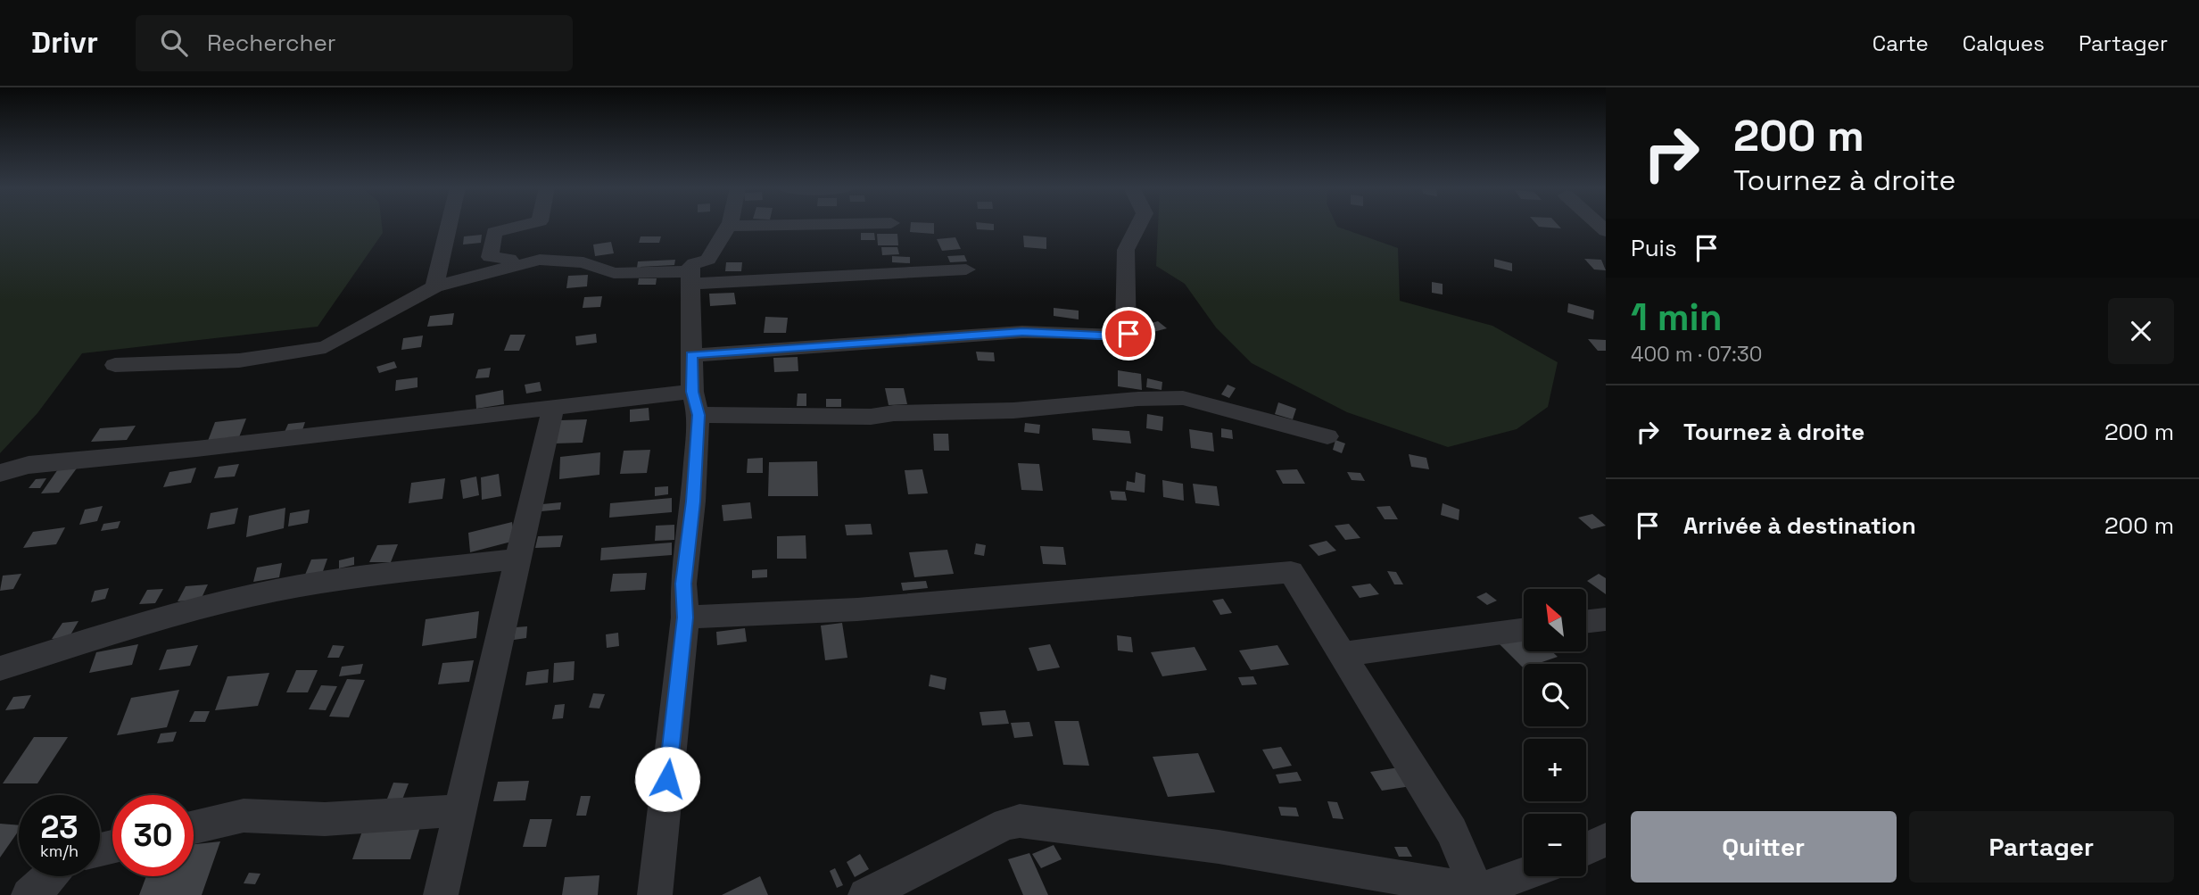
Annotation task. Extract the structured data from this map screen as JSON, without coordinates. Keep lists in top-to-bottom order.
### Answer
{
  "north": "top left",
  "page": {
    "header": "Drivr",
    "search": "Rechercher",
    "nav": ["Carte", "Calques", "Partager"],
    "turn": ["200 m", "Tournez à droite"],
    "then": "Puis",
    "heading": ["1 min", "400 m · 07:30"],
    "list": [
      {
        "name": "Tournez à droite",
        "value": "200 m"
      },
      {
        "name": "Arrivée à destination",
        "value": "200 m"
      }
    ],
    "map_buttons": ["+", "−"],
    "speed": "23 km/h",
    "limit": "30",
    "buttons": ["Quitter", "Partager"]
  }
}
